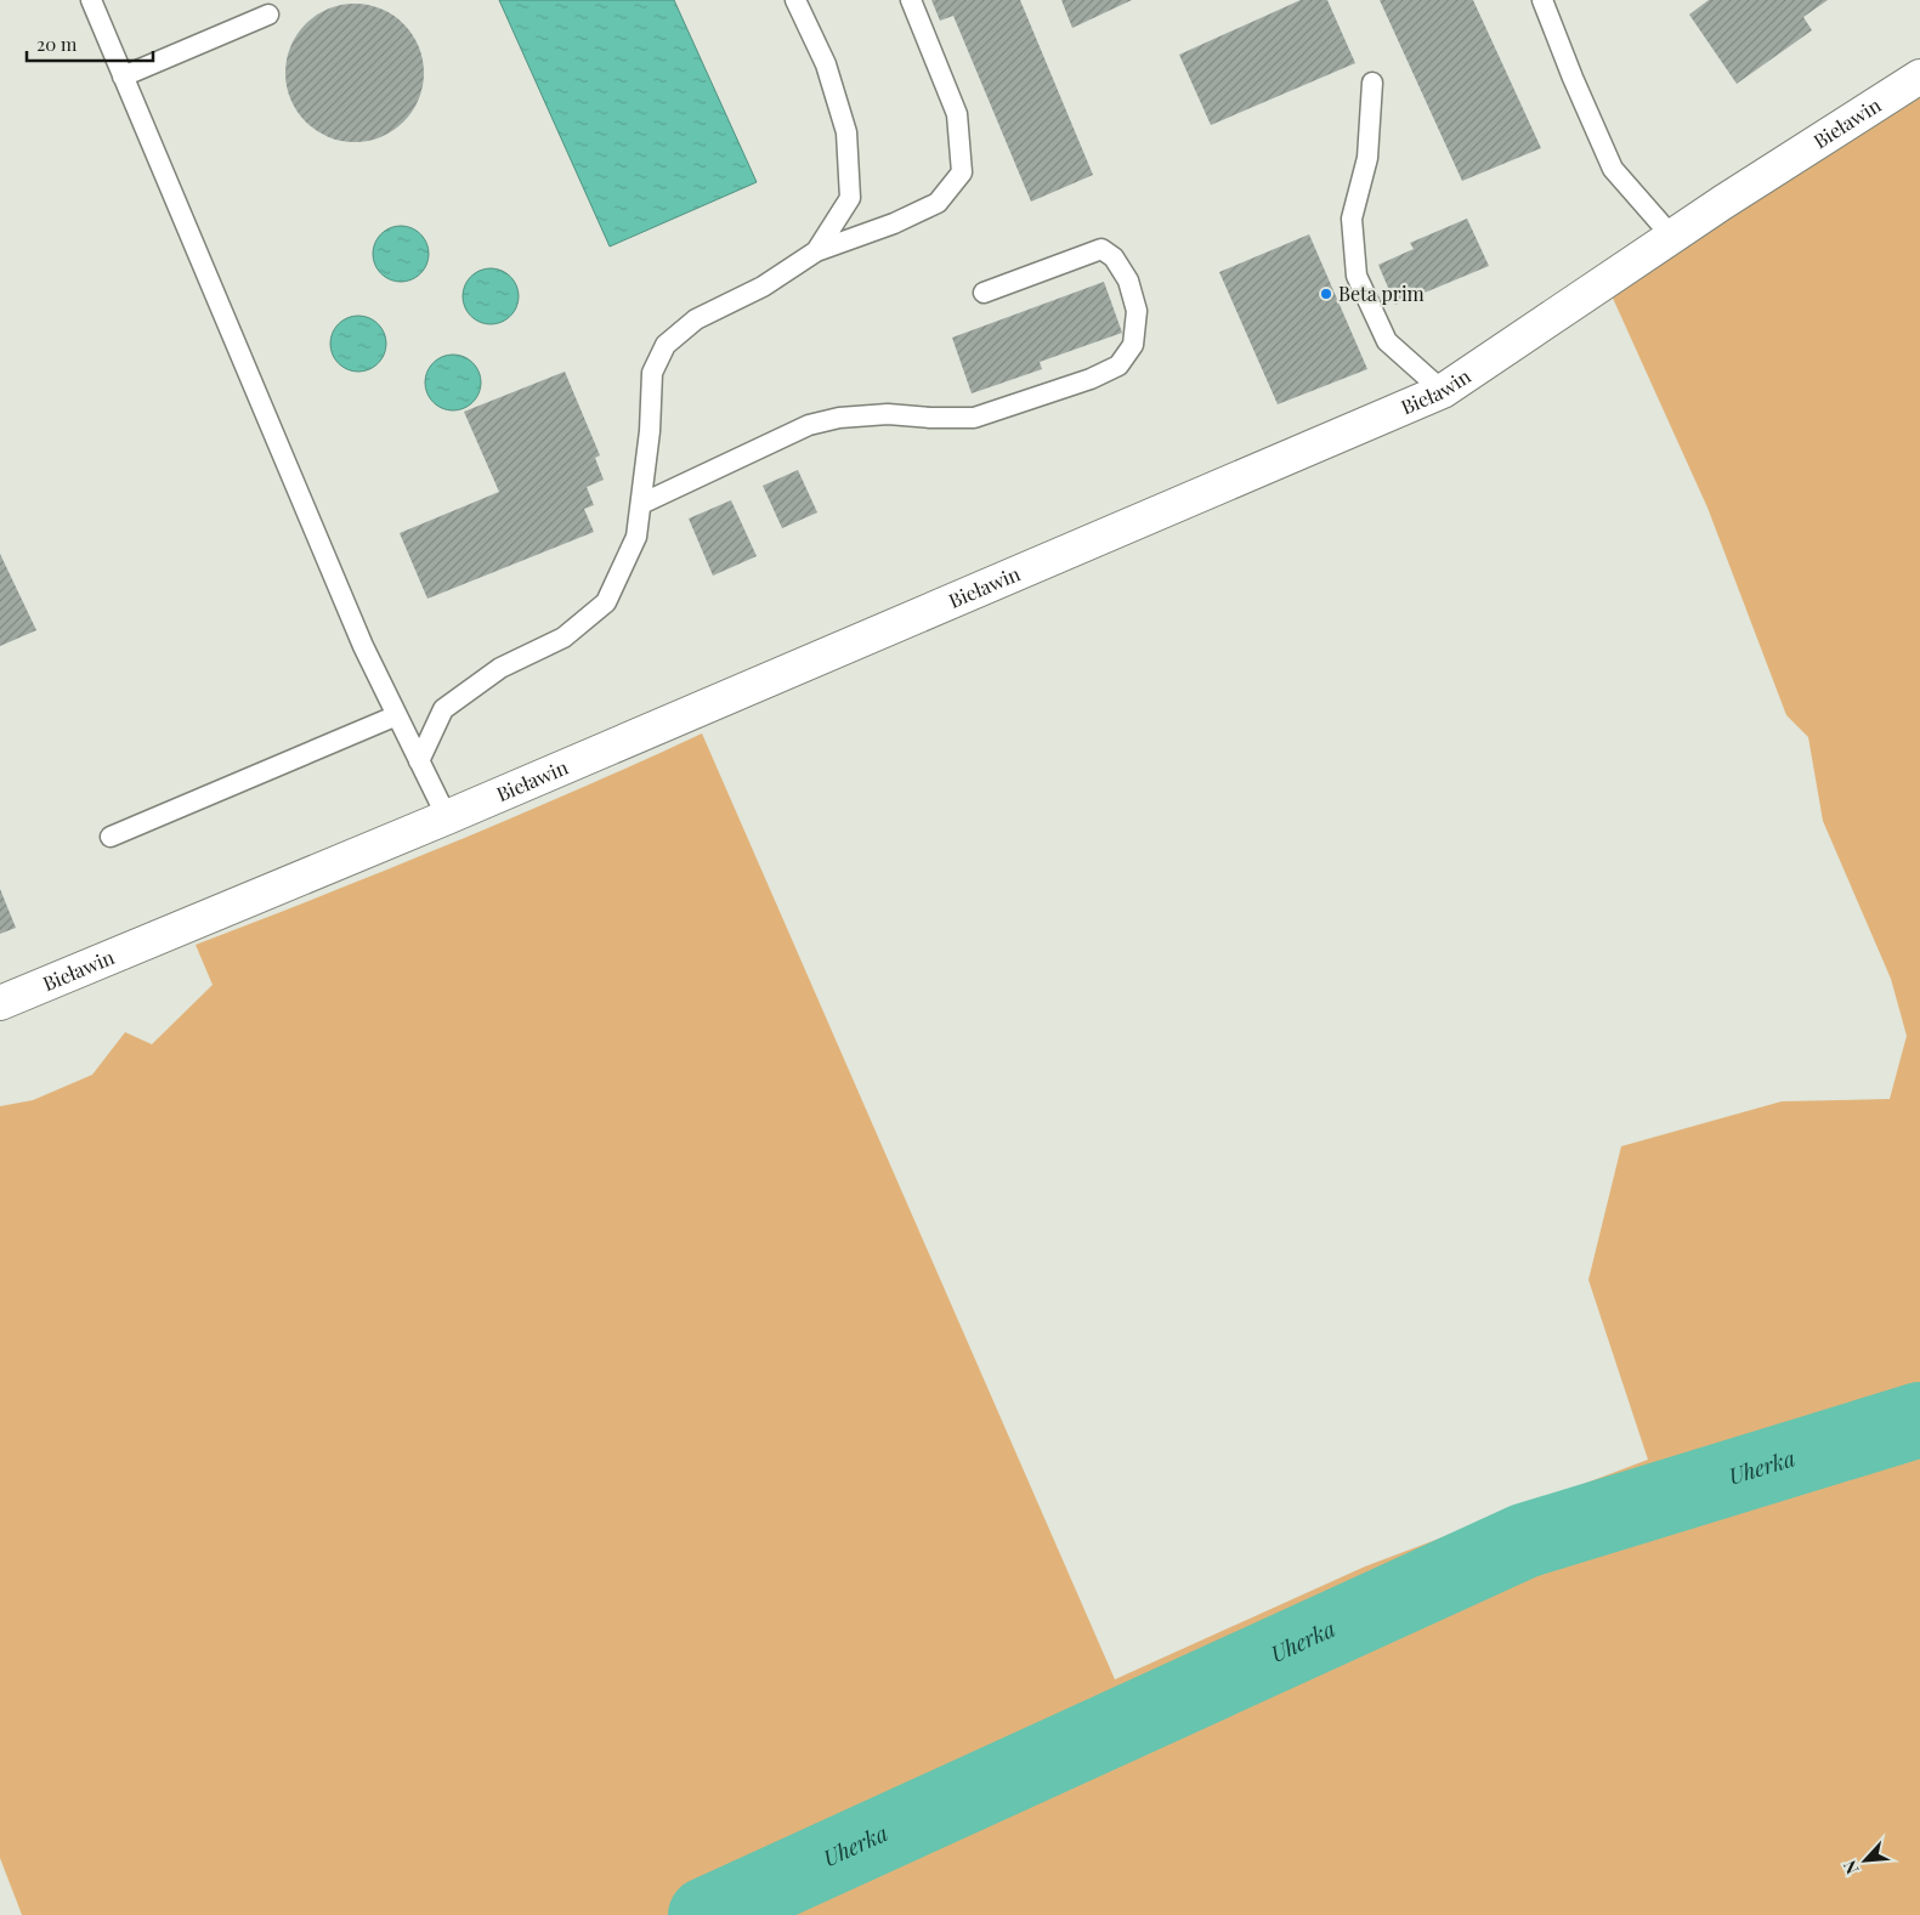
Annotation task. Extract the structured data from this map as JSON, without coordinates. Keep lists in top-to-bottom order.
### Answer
{
  "streets": {
    "street": ["Bieławin"]
  },
  "water": ["Uherka"],
  "places": ["Beta prim"],
  "scale_bar": "20 m",
  "north": "bottom left"
}
